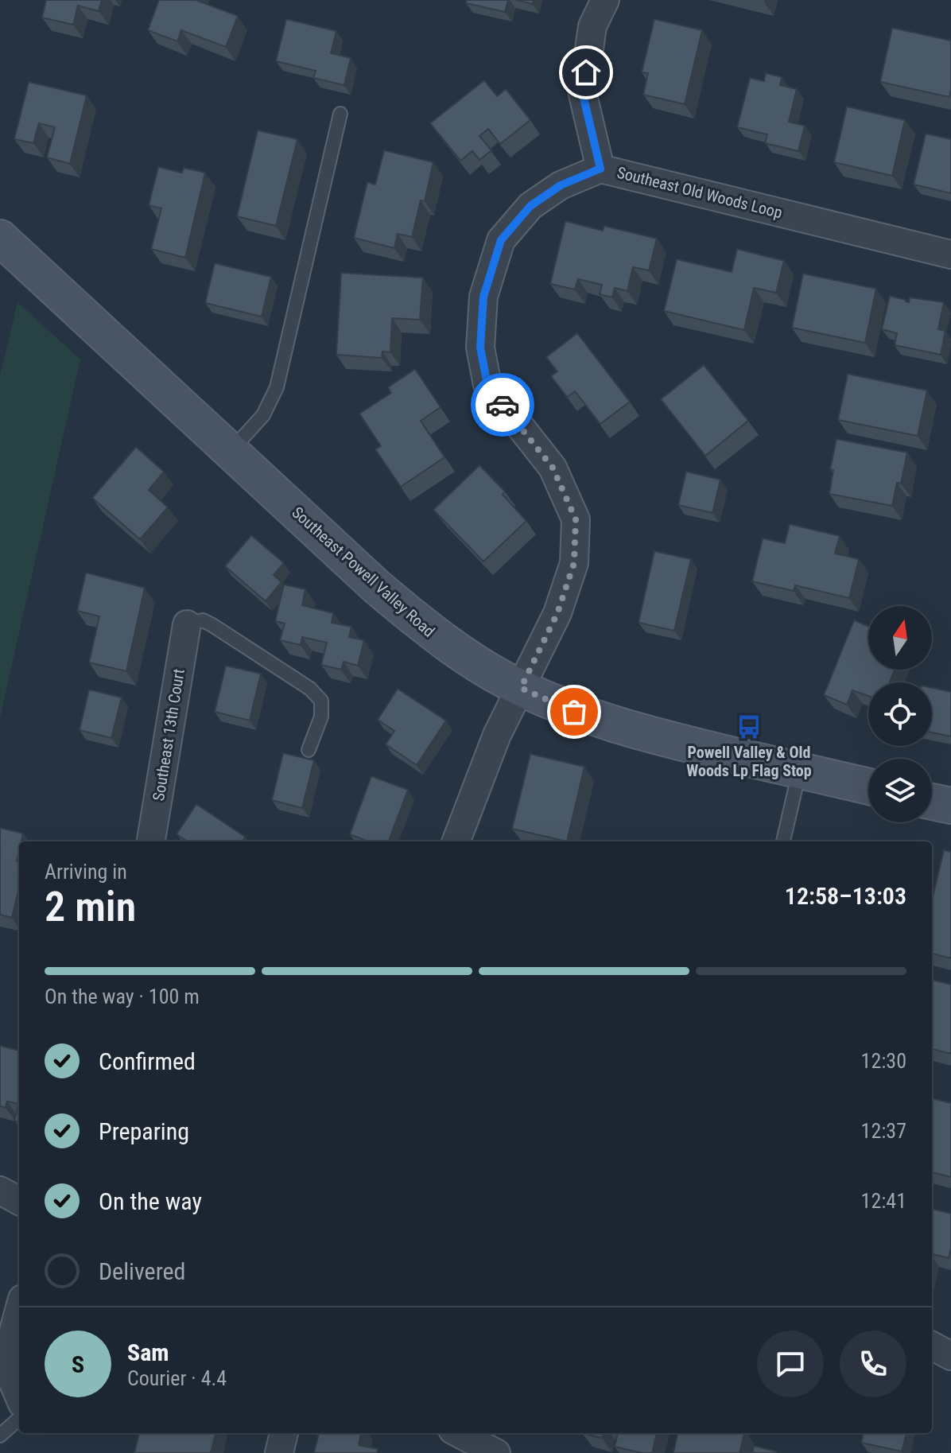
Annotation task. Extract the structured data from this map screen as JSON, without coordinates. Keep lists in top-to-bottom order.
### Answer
{
  "streets": {
    "main road": ["Southeast Powell Valley Road"],
    "street": ["Southeast Old Woods Loop", "Southeast 13th Court"]
  },
  "crossings": [
    ["Southeast Old Woods Loop", "Southeast Powell Valley Road"]
  ],
  "places": {
    "bus stop": ["Powell Valley & Old Woods Lp Flag Stop"]
  },
  "north": "top",
  "page": {
    "heading": ["2 min", "Arriving in", "12:58–13:03"],
    "panel": ["Sam", "Courier · 4.4"],
    "bar": "On the way · 100 m",
    "list": [
      ["Confirmed", "12:30"],
      ["Preparing", "12:37"],
      ["On the way", "12:41"],
      "Delivered"
    ],
    "round": "S"
  }
}
